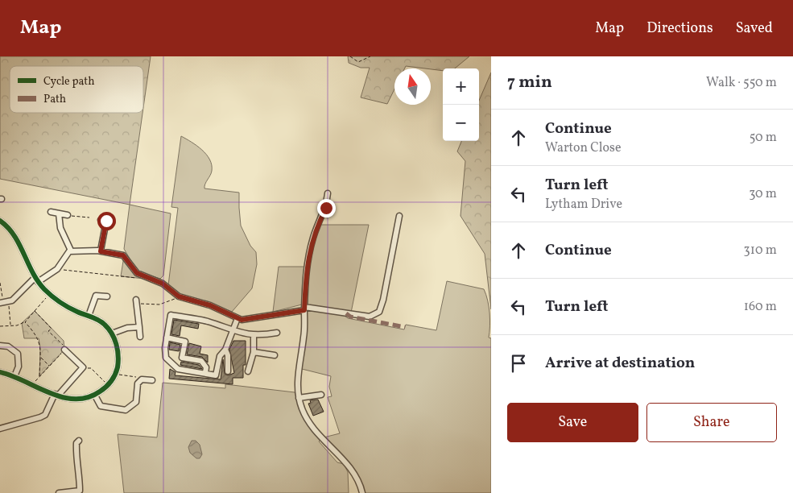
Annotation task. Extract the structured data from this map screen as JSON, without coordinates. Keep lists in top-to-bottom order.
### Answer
{
  "legend": ["Cycle path", "Path"],
  "north": "top",
  "page": {
    "header": "Map",
    "nav": ["Map", "Directions", "Saved"],
    "heading": ["7 min", "Walk · 550 m"],
    "map_buttons": ["+", "−"],
    "list": [
      ["Continue", "Warton Close", "50 m"],
      ["Turn left", "Lytham Drive", "30 m"],
      ["Continue", "310 m"],
      ["Turn left", "160 m"],
      "Arrive at destination"
    ],
    "buttons": ["Save", "Share"]
  }
}
